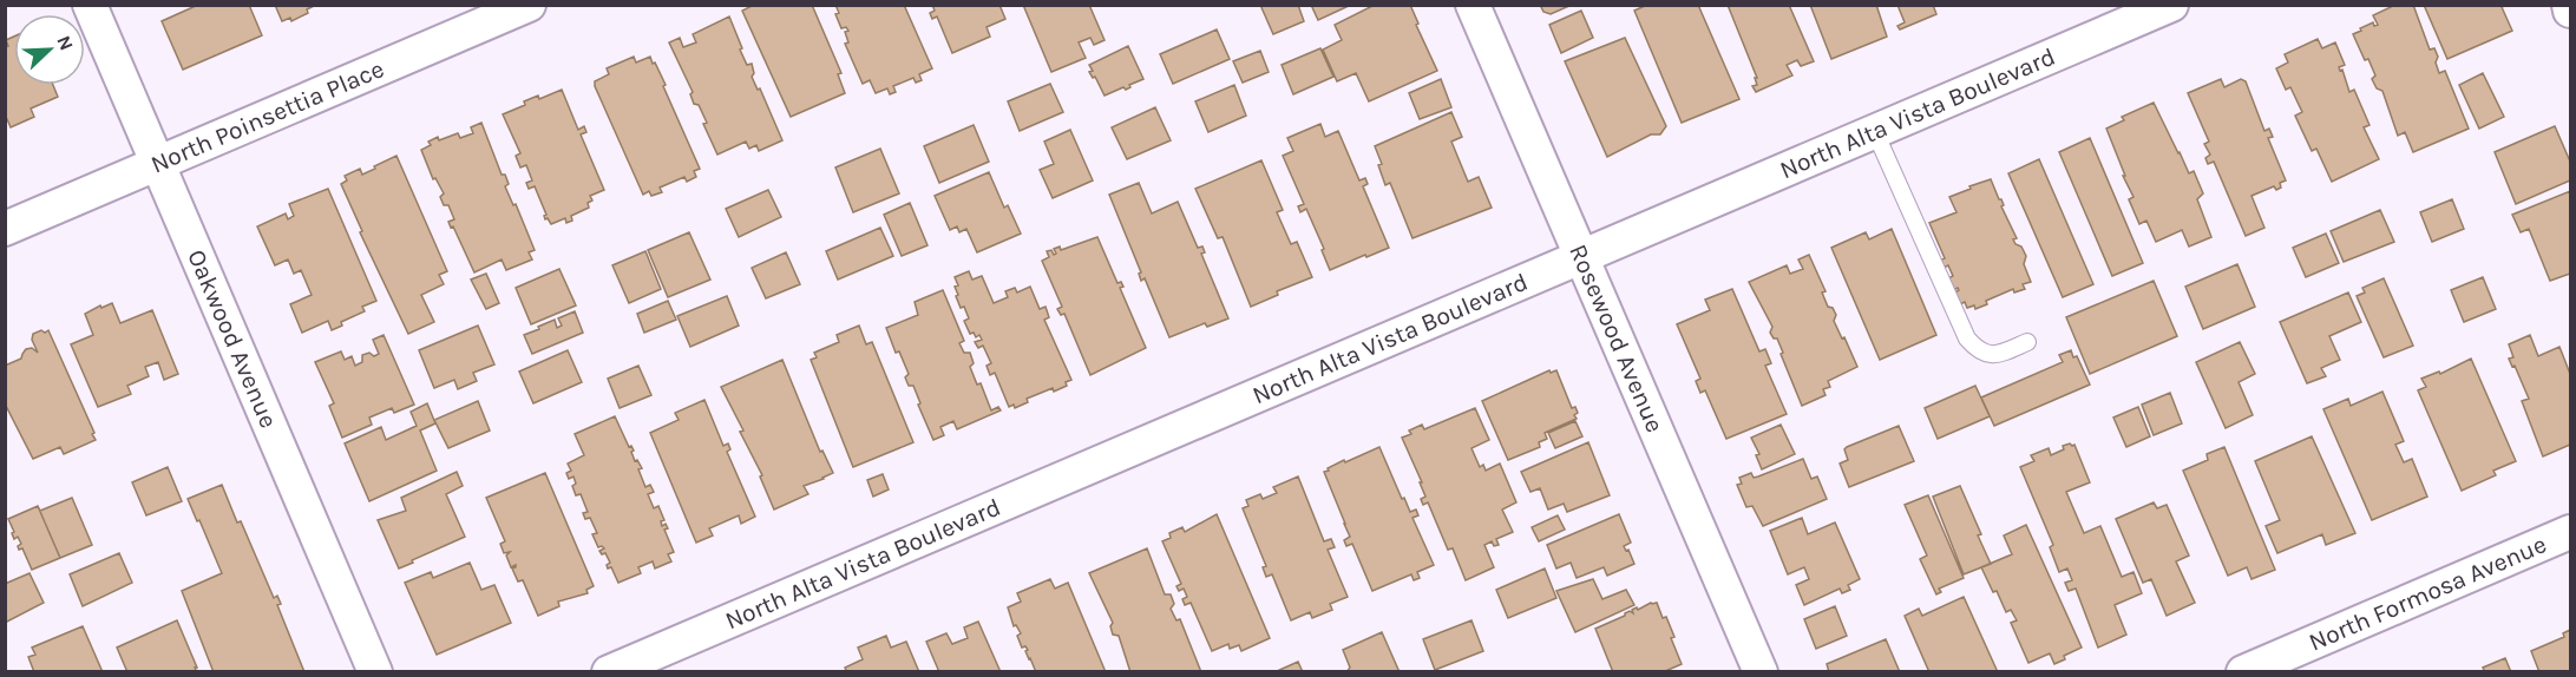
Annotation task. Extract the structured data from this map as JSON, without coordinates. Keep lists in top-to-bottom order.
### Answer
{
  "streets": {
    "street": [
      "North Alta Vista Boulevard",
      "North Poinsettia Place",
      "Oakwood Avenue",
      "Rosewood Avenue",
      "North Formosa Avenue"
    ]
  },
  "crossings": [
    ["North Alta Vista Boulevard", "Rosewood Avenue"],
    ["North Poinsettia Place", "Oakwood Avenue"]
  ],
  "north": "top right"
}
